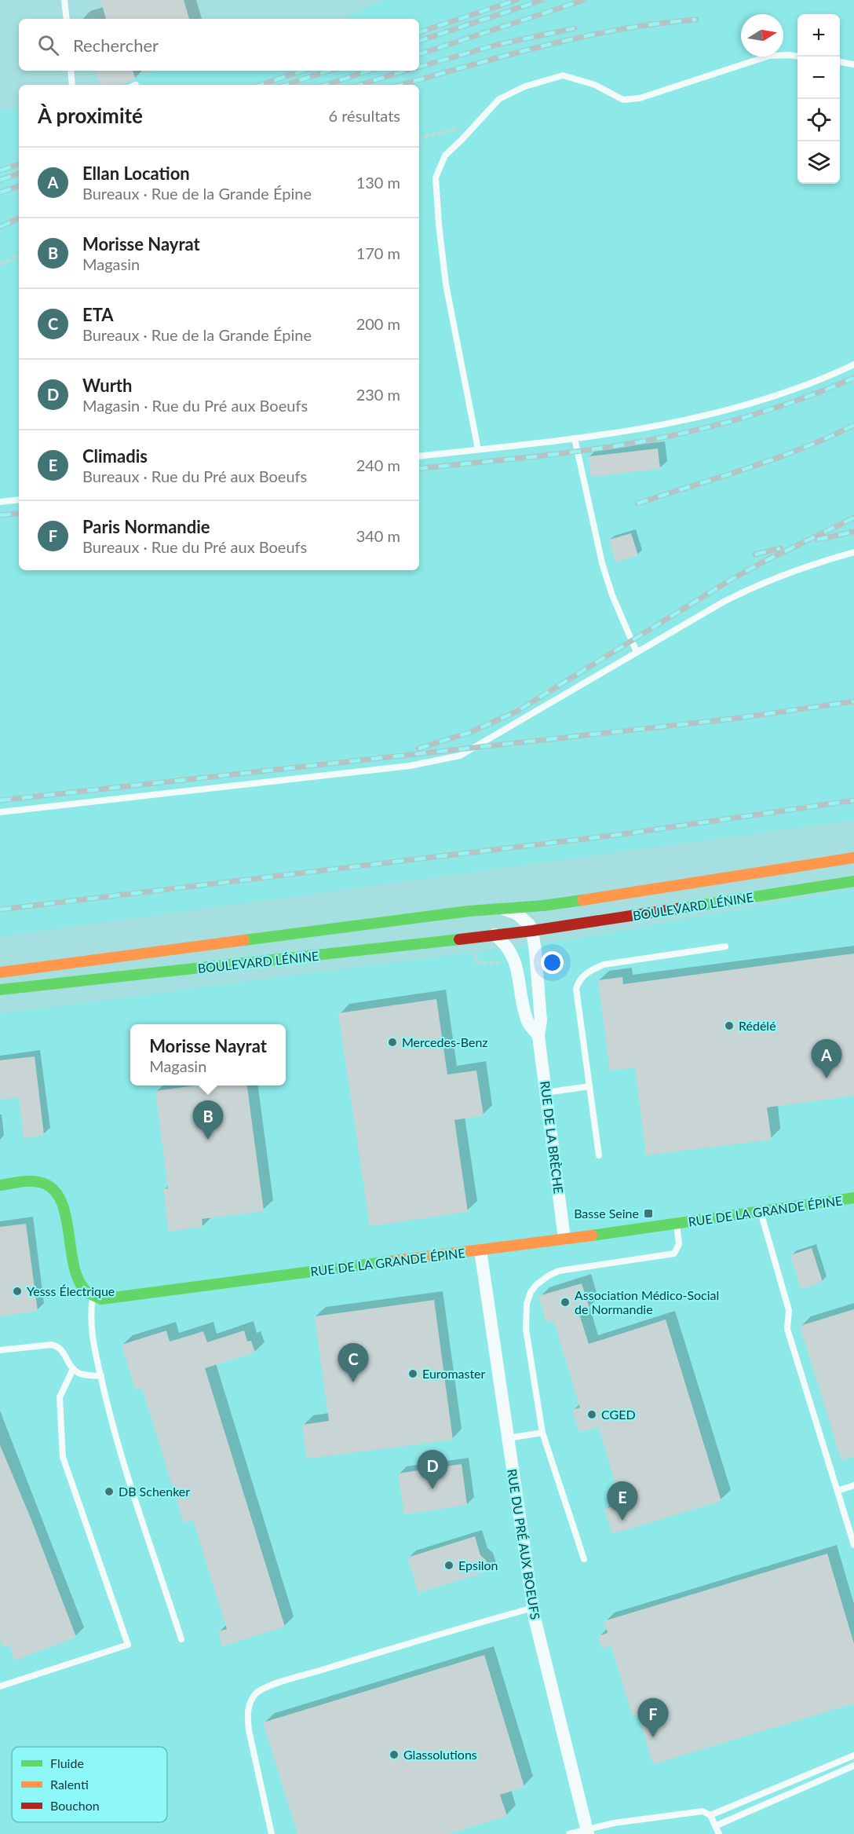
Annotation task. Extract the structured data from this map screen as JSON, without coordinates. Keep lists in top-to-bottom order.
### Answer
{
  "streets": {
    "main road": ["BOULEVARD LÉNINE", "RUE DE LA GRANDE ÉPINE"],
    "street": ["RUE DE LA BRÈCHE", "RUE DU PRÉ AUX BOEUFS"]
  },
  "crossings": [
    ["BOULEVARD LÉNINE", "RUE DE LA BRÈCHE"],
    ["RUE DE LA BRÈCHE", "RUE DE LA GRANDE ÉPINE"],
    ["RUE DE LA GRANDE ÉPINE", "RUE DU PRÉ AUX BOEUFS"]
  ],
  "places": {
    "other": [
      "Rédélé",
      "Mercedes-Benz",
      "Yesss Électrique",
      "Association Médico-Social de Normandie",
      "Euromaster",
      "CGED",
      "DB Schenker",
      "Epsilon",
      "Glassolutions"
    ],
    "transit": ["Basse Seine"]
  },
  "legend": ["Fluide", "Ralenti", "Bouchon"],
  "north": "right",
  "page": {
    "map_buttons": ["+", "−"],
    "search": "Rechercher",
    "heading": ["À proximité", "6 résultats"],
    "list": [
      {
        "mark": "A",
        "name": "Ellan Location",
        "note": "Bureaux · Rue de la Grande Épine",
        "value": "130 m"
      },
      {
        "mark": "B",
        "name": "Morisse Nayrat",
        "note": "Magasin",
        "value": "170 m"
      },
      {
        "mark": "C",
        "name": "ETA",
        "note": "Bureaux · Rue de la Grande Épine",
        "value": "200 m"
      },
      {
        "mark": "D",
        "name": "Wurth",
        "note": "Magasin · Rue du Pré aux Boeufs",
        "value": "230 m"
      },
      {
        "mark": "E",
        "name": "Climadis",
        "note": "Bureaux · Rue du Pré aux Boeufs",
        "value": "240 m"
      },
      {
        "mark": "F",
        "name": "Paris Normandie",
        "note": "Bureaux · Rue du Pré aux Boeufs",
        "value": "340 m"
      }
    ],
    "popup": ["Morisse Nayrat", "Magasin"],
    "pins": [
      "A",
      "B",
      "C",
      "D",
      "E",
      "F"
    ]
  }
}
